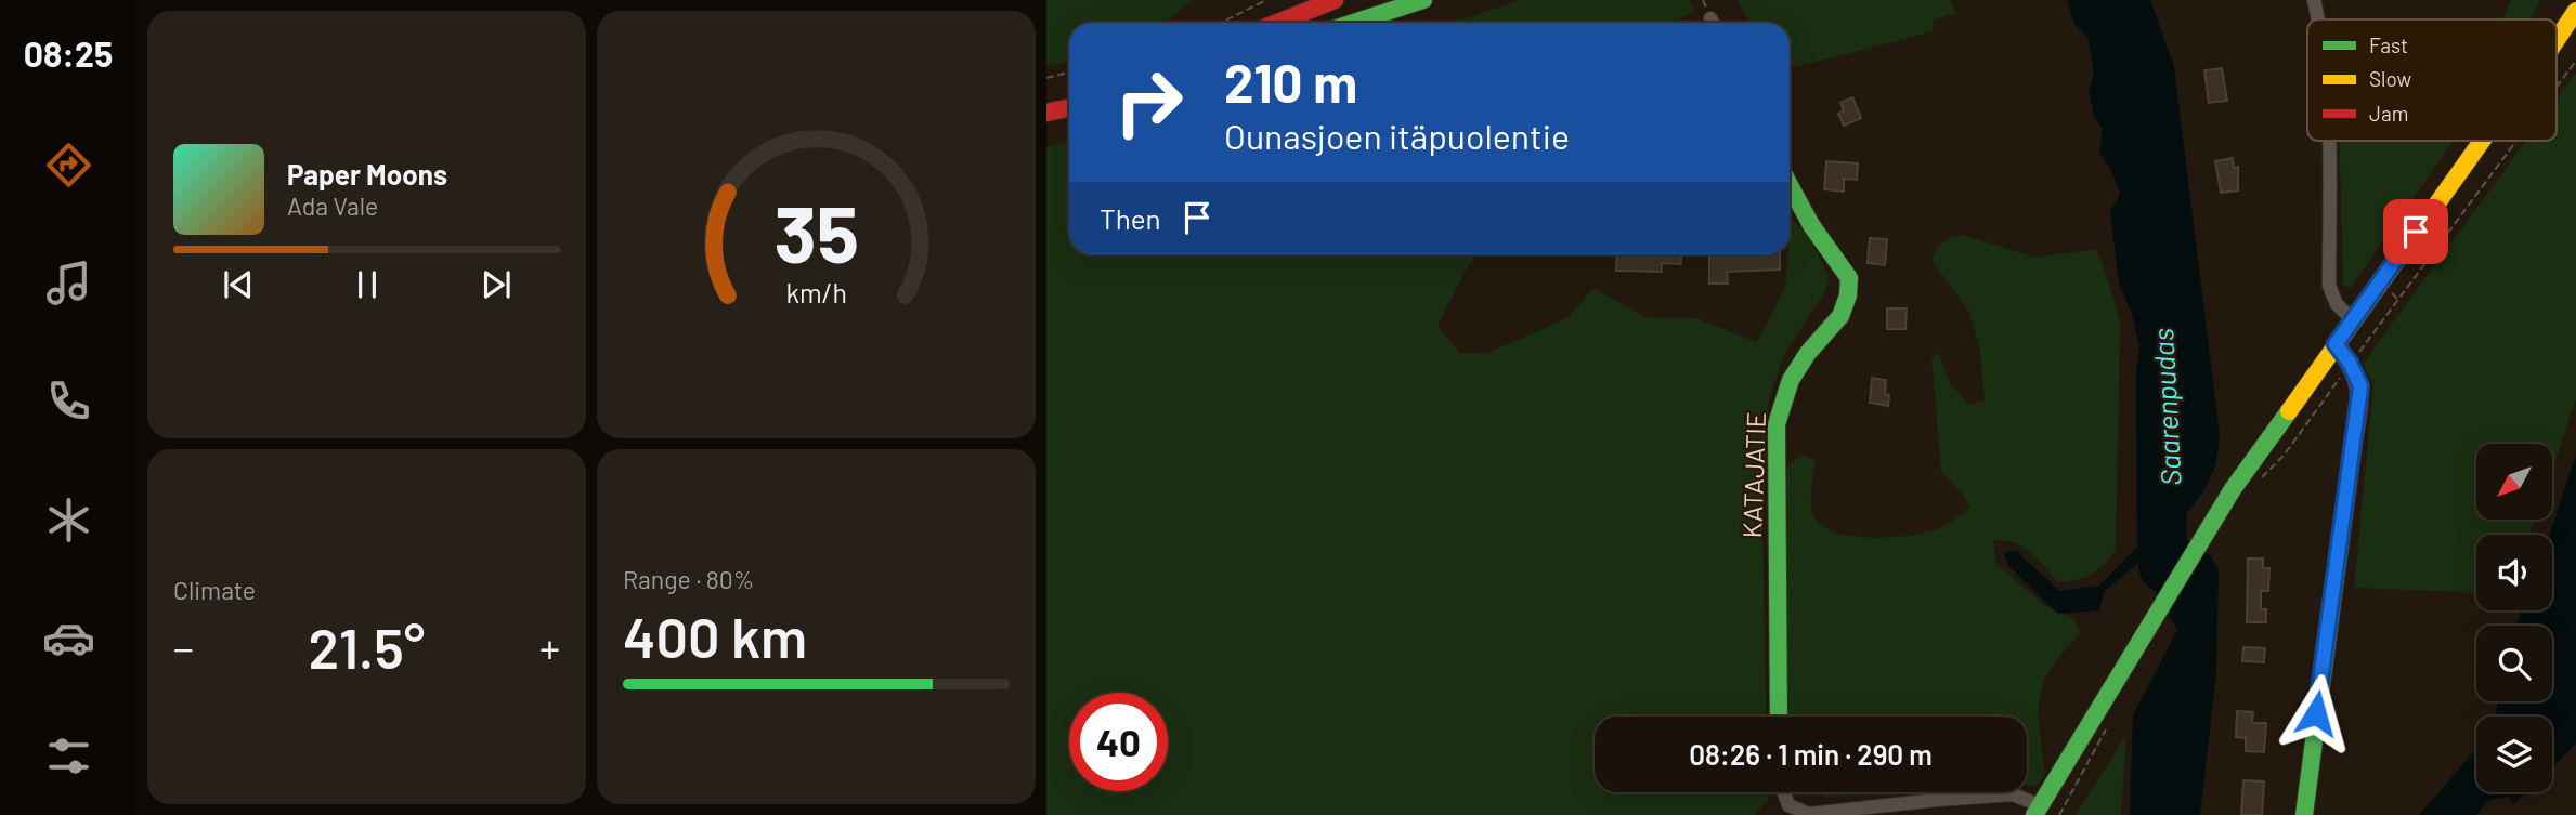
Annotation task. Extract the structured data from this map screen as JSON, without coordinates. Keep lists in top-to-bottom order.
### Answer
{
  "streets": {
    "main road": ["KATAJATIE"]
  },
  "water": ["Saarenpudas"],
  "legend": ["Fast", "Slow", "Jam"],
  "north": "bottom left",
  "page": {
    "tabs": "08:25",
    "turn": ["210 m", "Ounasjoen itäpuolentie"],
    "song": ["Paper Moons", "Ada Vale"],
    "then": "Then",
    "tile": [
      "Climate",
      ["Range · 80%", "400 km"]
    ],
    "heat": ["−", "21.5°", "+"],
    "limit": "40",
    "trip": "08:26 · 1 min · 290 m",
    "gauge": ["35", "km/h"]
  }
}
